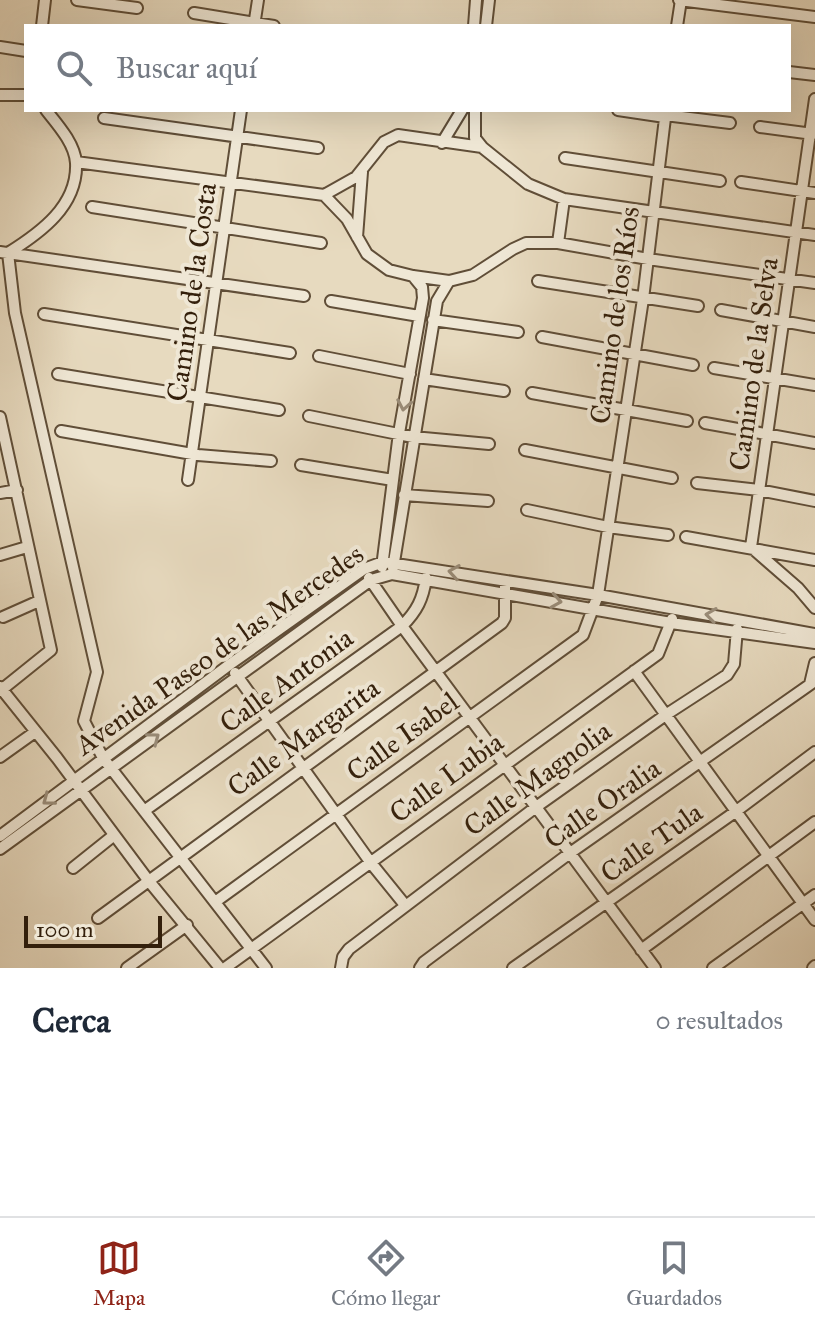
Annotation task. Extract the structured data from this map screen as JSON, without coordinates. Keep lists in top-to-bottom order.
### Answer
{
  "streets": {
    "street": [
      "Camino de la Costa",
      "Camino de los Ríos",
      "Camino de la Selva",
      "Avenida Paseo de las Mercedes",
      "Calle Antonia",
      "Calle Isabel",
      "Calle Margarita",
      "Calle Lubia",
      "Calle Magnolia",
      "Calle Oralia",
      "Calle Tula"
    ]
  },
  "crossings": [
    ["Camino de los Ríos", "Avenida Paseo de las Mercedes"],
    ["Camino de los Ríos", "Calle Isabel"],
    ["Avenida Paseo de las Mercedes", "Calle Antonia"],
    ["Avenida Paseo de las Mercedes", "Calle Isabel"],
    ["Avenida Paseo de las Mercedes", "Calle Margarita"],
    ["Avenida Paseo de las Mercedes", "Calle Lubia"],
    ["Avenida Paseo de las Mercedes", "Calle Magnolia"]
  ],
  "scale_bar": "100 m",
  "page": {
    "search": "Buscar aquí",
    "scale": "100 m",
    "heading": ["Cerca", "0 resultados"],
    "nav": ["Mapa", "Cómo llegar", "Guardados"]
  }
}
